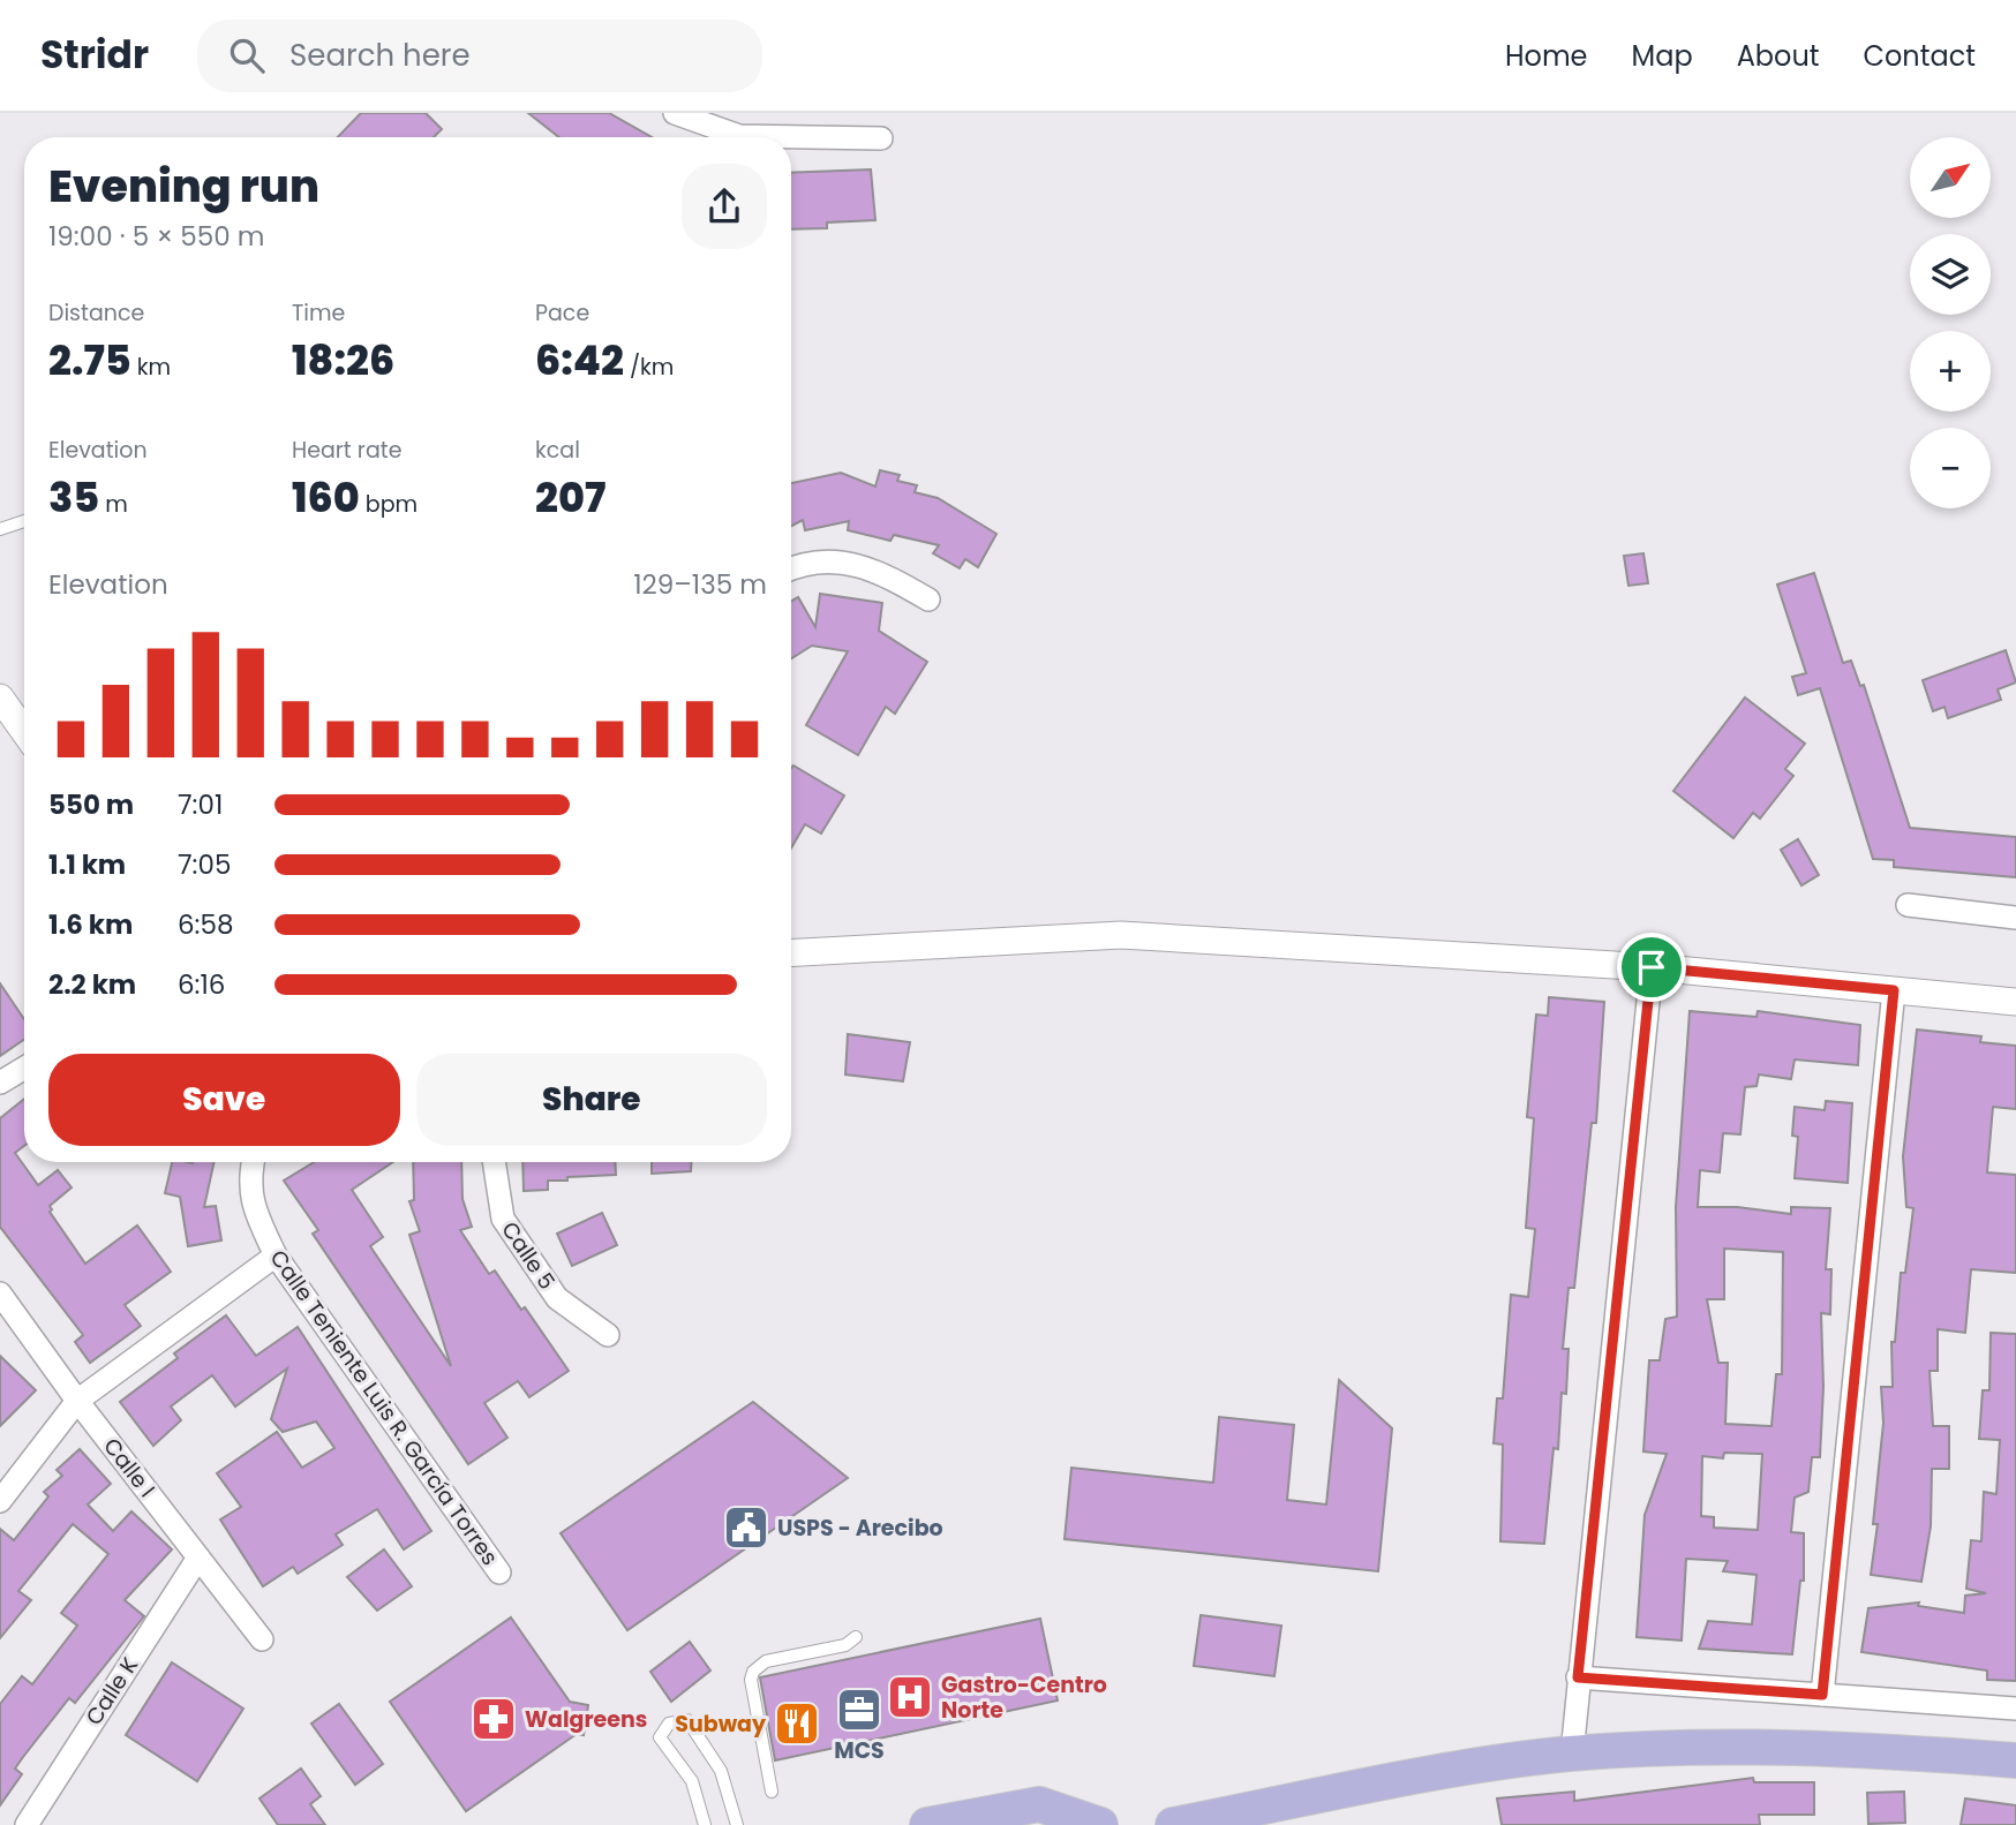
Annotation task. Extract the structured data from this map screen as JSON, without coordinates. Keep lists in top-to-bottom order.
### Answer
{
  "streets": {
    "street": [
      "Calle 5",
      "Calle Teniente Luis R. García Torres",
      "Calle I",
      "Calle K"
    ]
  },
  "crossings": [
    ["Calle I", "Calle K"]
  ],
  "places": {
    "public building": ["USPS - Arecibo"],
    "hospital": ["Gastro-Centro Norte"],
    "office": ["MCS"],
    "pharmacy": ["Walgreens"],
    "restaurant": ["Subway"]
  },
  "north": "top right",
  "page": {
    "header": "Stridr",
    "search": "Search here",
    "nav": [
      "Home",
      "Map",
      "About",
      "Contact"
    ],
    "map_buttons": ["+", "−"],
    "heading": ["Evening run", "19:00 · 5 × 550 m"],
    "stats": [
      ["Distance", "2.75 km"],
      ["Time", "18:26"],
      ["Pace", "6:42 /km"],
      ["Elevation", "35 m"],
      ["Heart rate", "160 bpm"],
      ["kcal", "207"]
    ],
    "chart": ["Elevation", "129–135 m"],
    "list": [
      {
        "name": "550 m",
        "note": "7:01"
      },
      {
        "name": "1.1 km",
        "note": "7:05"
      },
      {
        "name": "1.6 km",
        "note": "6:58"
      },
      {
        "name": "2.2 km",
        "note": "6:16"
      }
    ],
    "buttons": ["Save", "Share"]
  }
}
